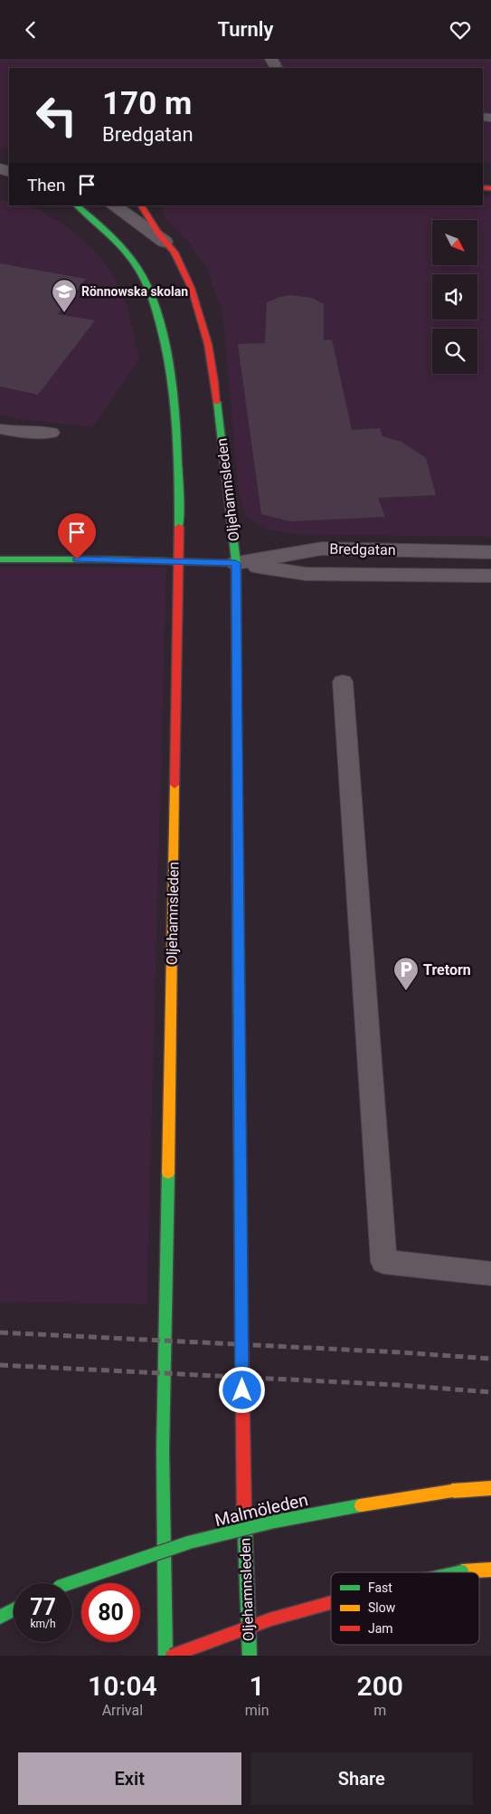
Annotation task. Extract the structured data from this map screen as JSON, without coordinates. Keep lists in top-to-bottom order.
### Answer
{
  "streets": {
    "main road": ["Oljehamnsleden", "Bredgatan", "Malmöleden"]
  },
  "crossings": [
    ["Oljehamnsleden", "Bredgatan"]
  ],
  "places": {
    "school or university": ["Rönnowska skolan"],
    "parking": ["Tretorn"]
  },
  "legend": ["Fast", "Slow", "Jam"],
  "north": "bottom right",
  "page": {
    "header": "Turnly",
    "turn": ["170 m", "Bredgatan"],
    "then": "Then",
    "speed": "77 km/h",
    "limit": "80",
    "eta": [
      "10:04",
      "Arrival",
      "1",
      "min",
      "200",
      "m"
    ],
    "buttons": ["Exit", "Share"]
  }
}
